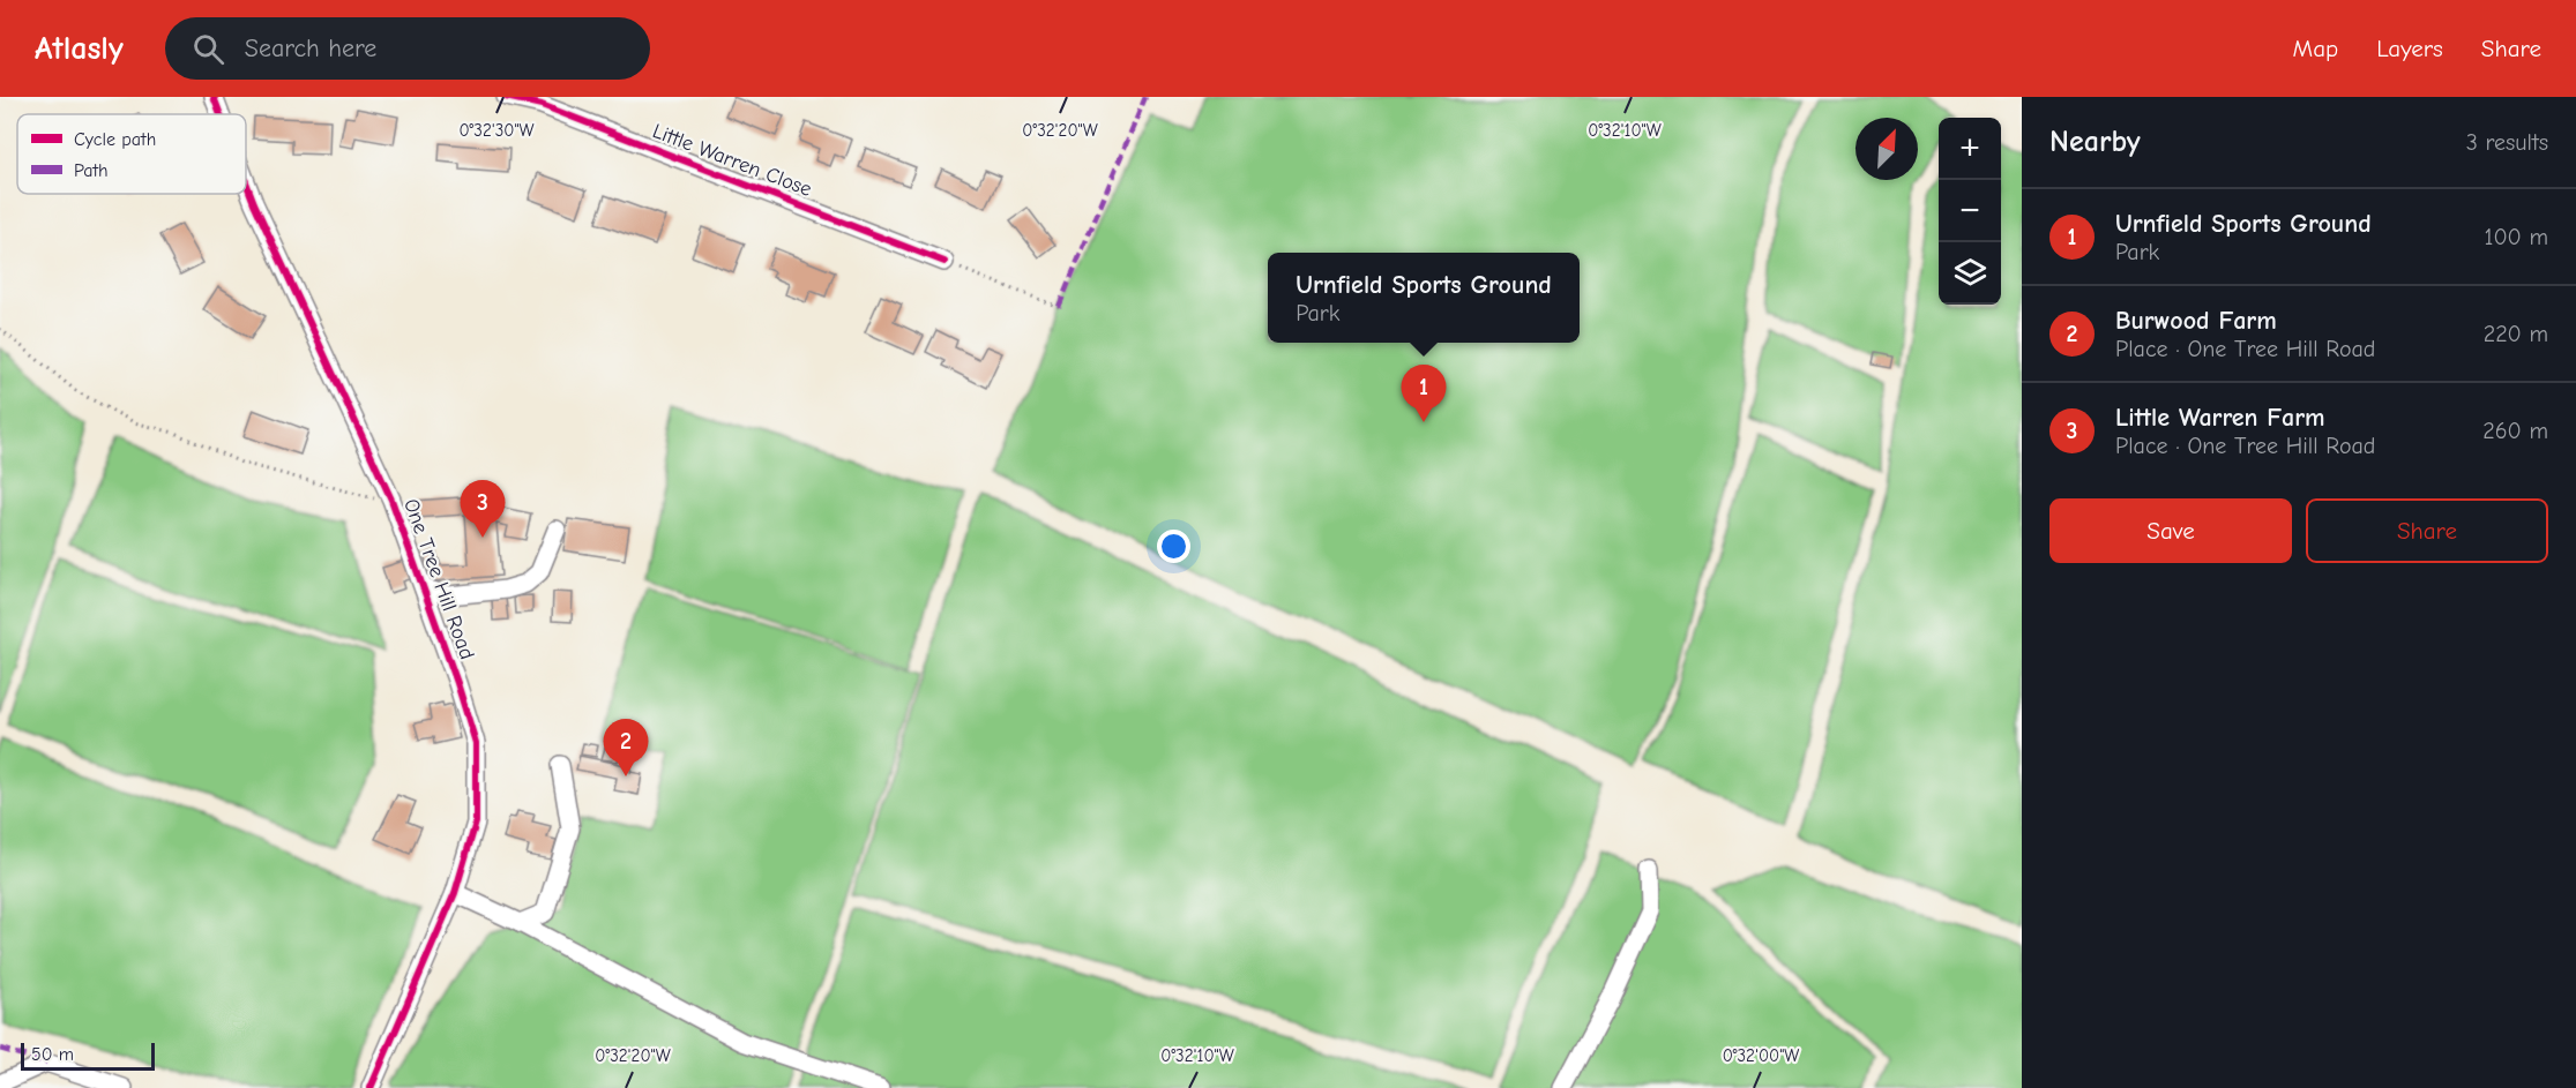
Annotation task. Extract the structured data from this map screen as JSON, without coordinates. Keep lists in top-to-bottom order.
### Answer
{
  "streets": {
    "street": ["Little Warren Close", "One Tree Hill Road"]
  },
  "legend": ["Cycle path", "Path"],
  "scale_bar": "50 m",
  "north": "top right",
  "page": {
    "header": "Atlasly",
    "search": "Search here",
    "nav": ["Map", "Layers", "Share"],
    "heading": ["Nearby", "3 results"],
    "map_buttons": ["+", "−"],
    "list": [
      {
        "mark": "1",
        "name": "Urnfield Sports Ground",
        "note": "Park",
        "value": "100 m"
      },
      {
        "mark": "2",
        "name": "Burwood Farm",
        "note": "Place · One Tree Hill Road",
        "value": "220 m"
      },
      {
        "mark": "3",
        "name": "Little Warren Farm",
        "note": "Place · One Tree Hill Road",
        "value": "260 m"
      }
    ],
    "popup": ["Urnfield Sports Ground", "Park"],
    "pins": ["1", "3", "2"],
    "buttons": ["Save", "Share"],
    "scale": "50 m"
  },
  "coordinates": [
    "0°32'30\"W",
    "0°32'20\"W",
    "0°32'10\"W",
    "0°32'00\"W"
  ]
}
